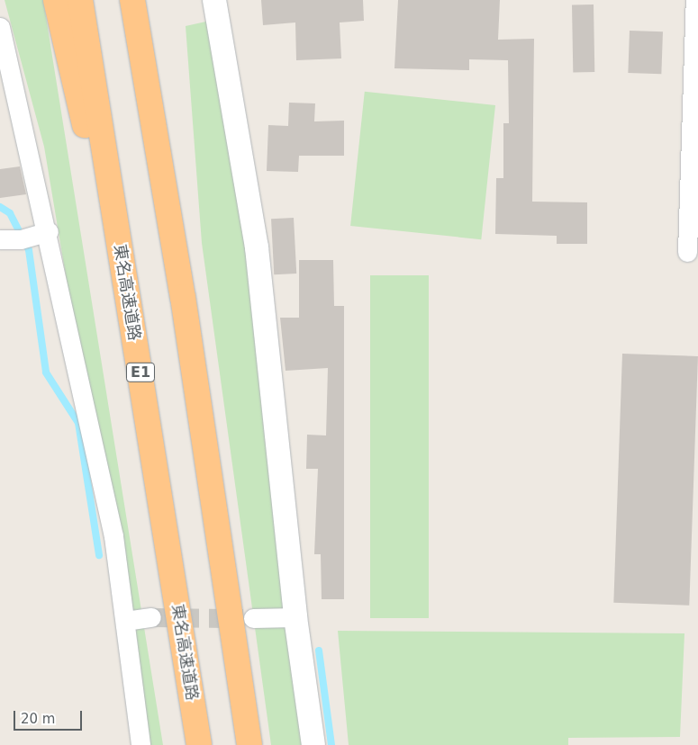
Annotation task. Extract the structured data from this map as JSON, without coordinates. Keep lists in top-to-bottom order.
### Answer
{
  "streets": {
    "highway": ["東名高速道路", "E1"]
  },
  "scale_bar": "20 m"
}
